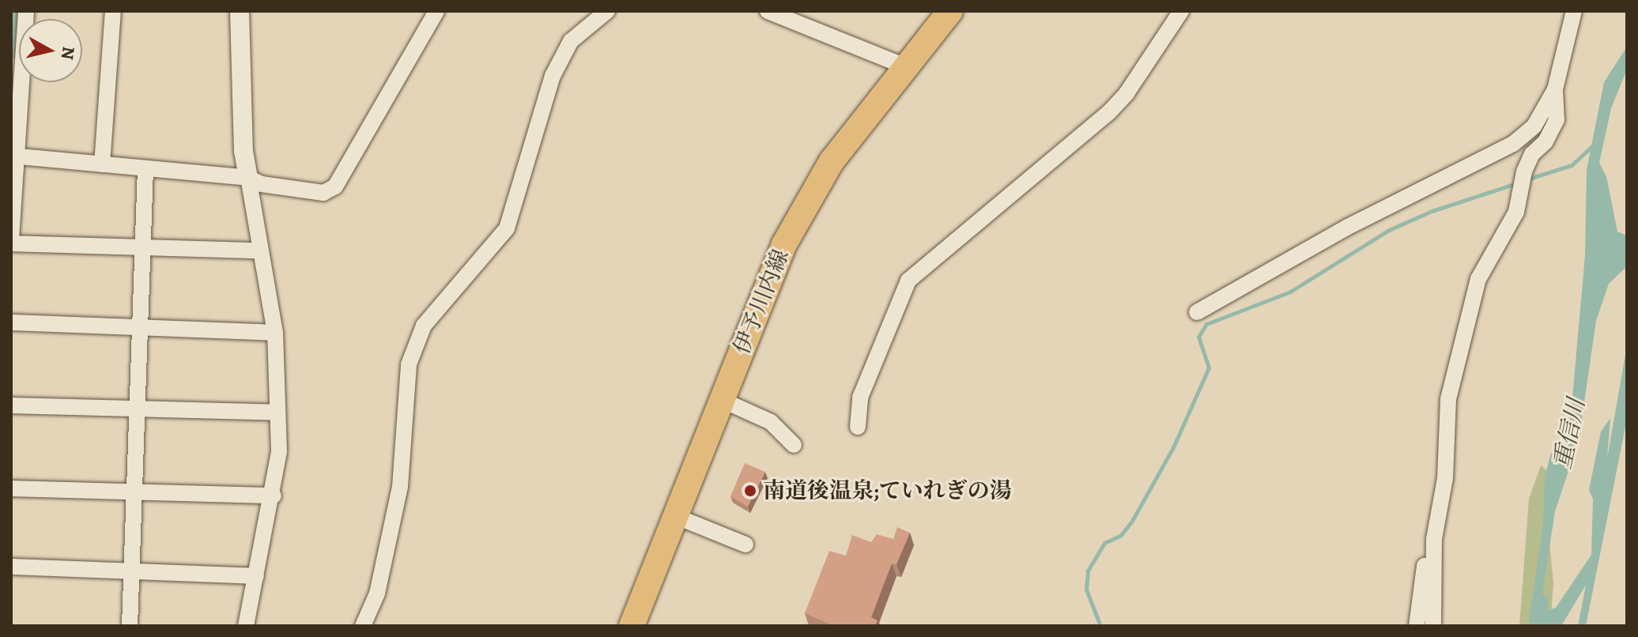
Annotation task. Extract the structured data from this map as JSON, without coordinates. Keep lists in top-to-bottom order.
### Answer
{
  "streets": {
    "main road": ["伊予川内線"]
  },
  "water": ["重信川"],
  "places": ["南道後温泉;ていれぎの湯"],
  "north": "right"
}
